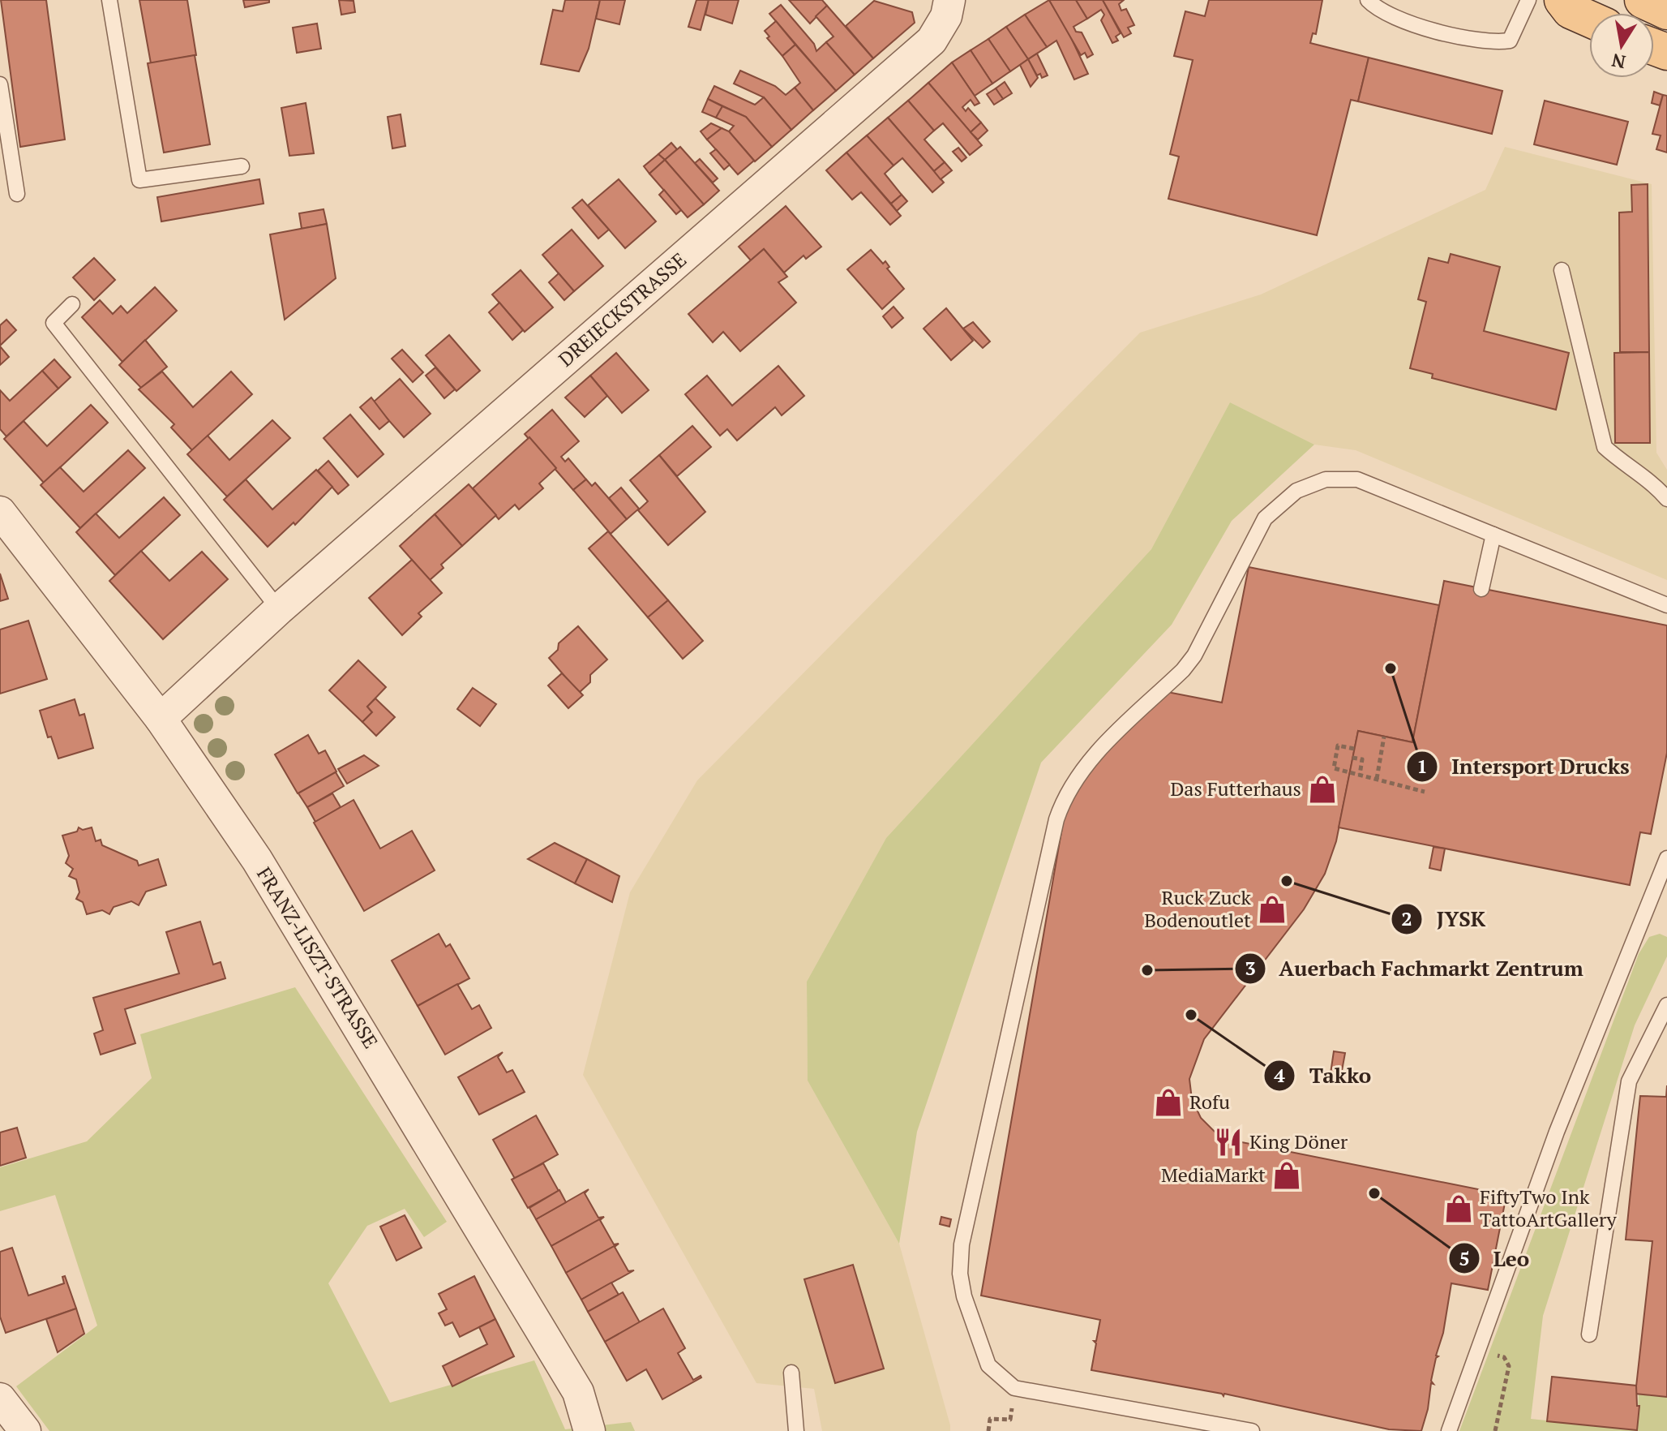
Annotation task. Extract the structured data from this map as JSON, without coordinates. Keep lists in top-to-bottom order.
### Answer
{
  "streets": {
    "street": ["DREIECKSTRASSE", "FRANZ-LISZT-STRASSE"]
  },
  "crossings": [
    ["DREIECKSTRASSE", "FRANZ-LISZT-STRASSE"]
  ],
  "places": {
    "other": [
      "Intersport Drucks",
      "JYSK",
      "Auerbach Fachmarkt Zentrum",
      "Takko",
      "Leo"
    ],
    "shop": [
      "Das Futterhaus",
      "Ruck Zuck Bodenoutlet",
      "Rofu",
      "MediaMarkt",
      "FiftyTwo Ink TattoArtGallery"
    ],
    "restaurant": ["King Döner"]
  },
  "north": "bottom"
}
